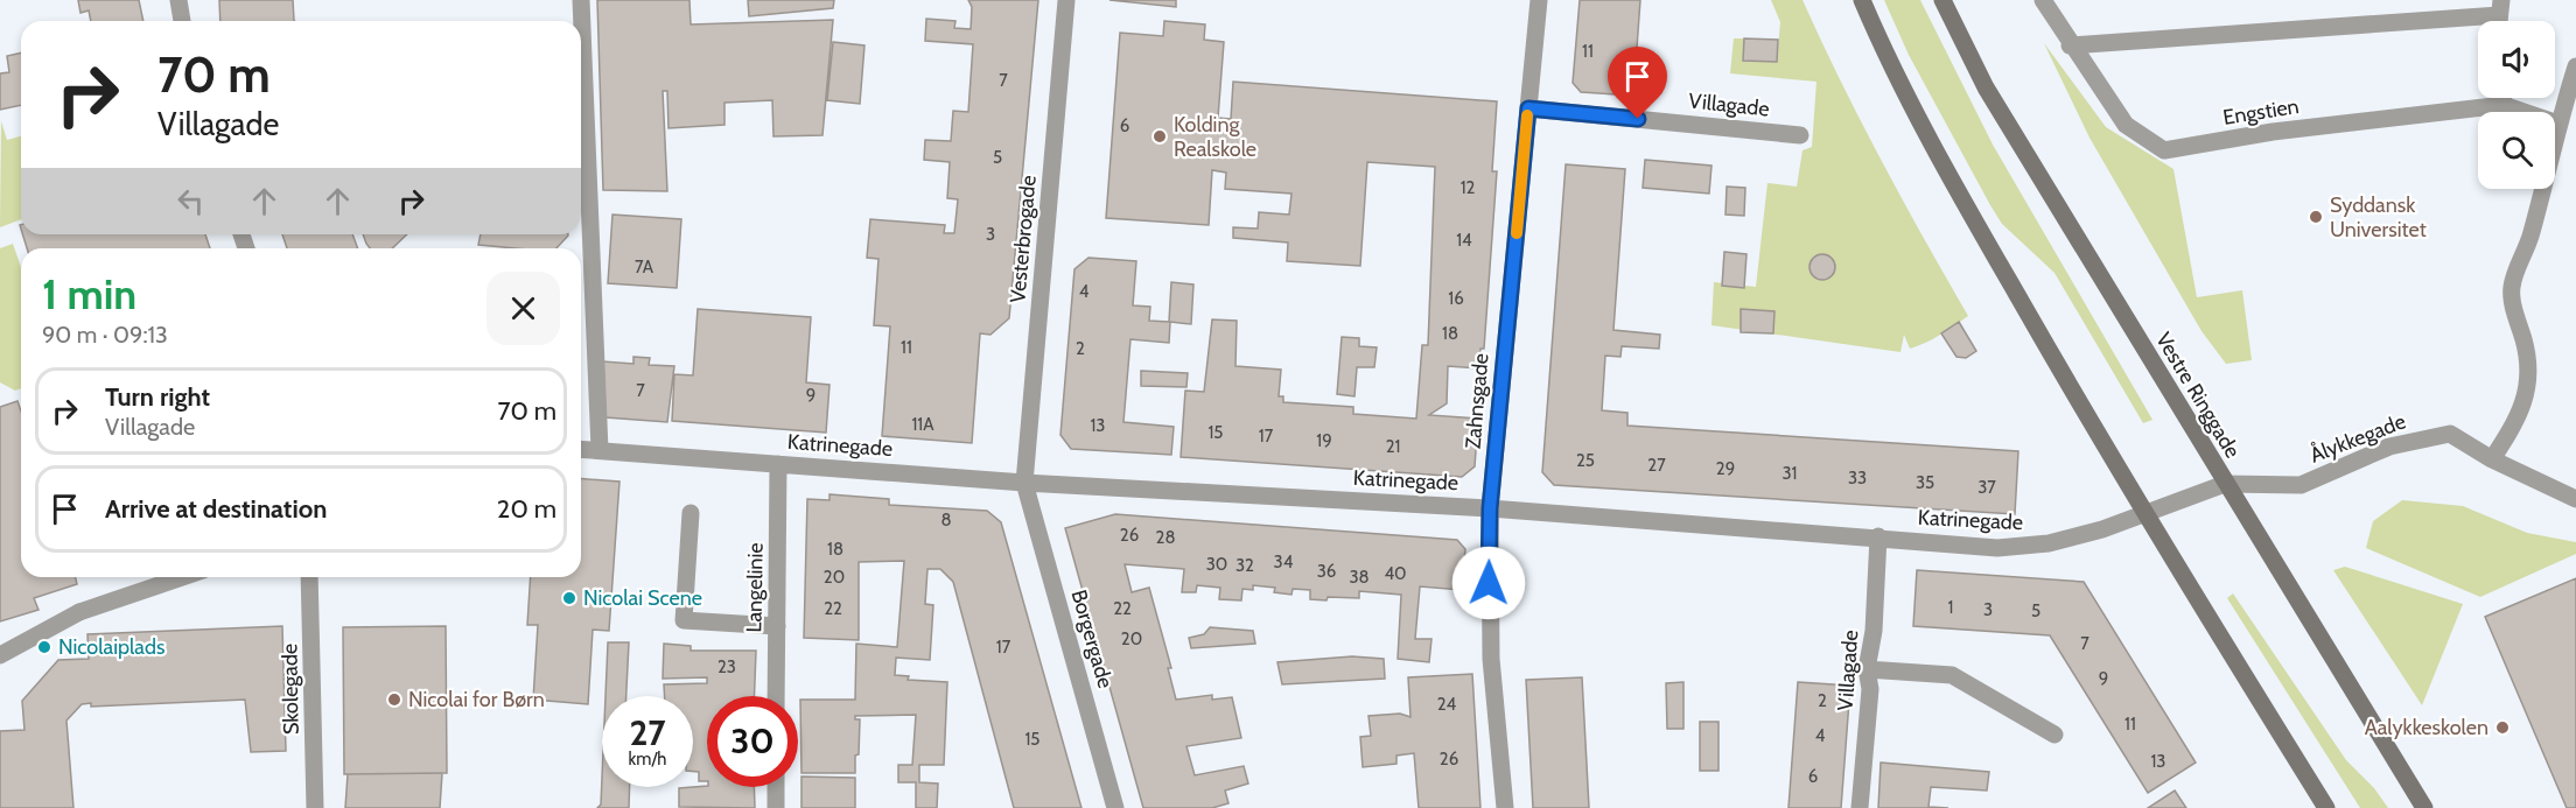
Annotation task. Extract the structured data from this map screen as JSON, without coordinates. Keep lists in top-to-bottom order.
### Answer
{
  "streets": {
    "main road": ["Vestre Ringgade"],
    "street": [
      "Villagade",
      "Engstien",
      "Vesterbrogade",
      "Zahnsgade",
      "Ålykkegade",
      "Katrinegade",
      "Langelinie",
      "Borgergade",
      "Skolegade"
    ]
  },
  "crossings": [
    ["Villagade", "Zahnsgade"],
    ["Villagade", "Katrinegade"],
    ["Vesterbrogade", "Katrinegade"],
    ["Vesterbrogade", "Borgergade"],
    ["Vestre Ringgade", "Ålykkegade"],
    ["Vestre Ringgade", "Katrinegade"],
    ["Zahnsgade", "Katrinegade"],
    ["Ålykkegade", "Katrinegade"],
    ["Katrinegade", "Langelinie"],
    ["Katrinegade", "Borgergade"]
  ],
  "places": [
    "Kolding Realskole",
    "Syddansk Universitet",
    "Nicolai Scene",
    "Nicolaiplads",
    "Nicolai for Børn",
    "Aalykkeskolen"
  ],
  "house_numbers": [
    "11",
    "7",
    "6",
    "5",
    "12",
    "3",
    "14",
    "7A",
    "4",
    "16",
    "18",
    "11",
    "2",
    "7",
    "9",
    "11A",
    "13",
    "15",
    "17",
    "19",
    "21",
    "25",
    "27",
    "29",
    "31",
    "33",
    "35",
    "37",
    "8",
    "26",
    "28",
    "18",
    "34",
    "30",
    "32",
    "36",
    "40",
    "20",
    "38",
    "1",
    "22",
    "22",
    "3",
    "5",
    "20",
    "7",
    "17",
    "23",
    "9",
    "2",
    "24",
    "11",
    "4",
    "15",
    "26",
    "13",
    "6"
  ],
  "page": {
    "turn": ["70 m", "Villagade"],
    "heading": ["1 min", "90 m · 09:13"],
    "list": [
      {
        "name": "Turn right",
        "note": "Villagade",
        "value": "70 m"
      },
      {
        "name": "Arrive at destination",
        "value": "20 m"
      }
    ],
    "speed": "27 km/h",
    "limit": "30"
  }
}
